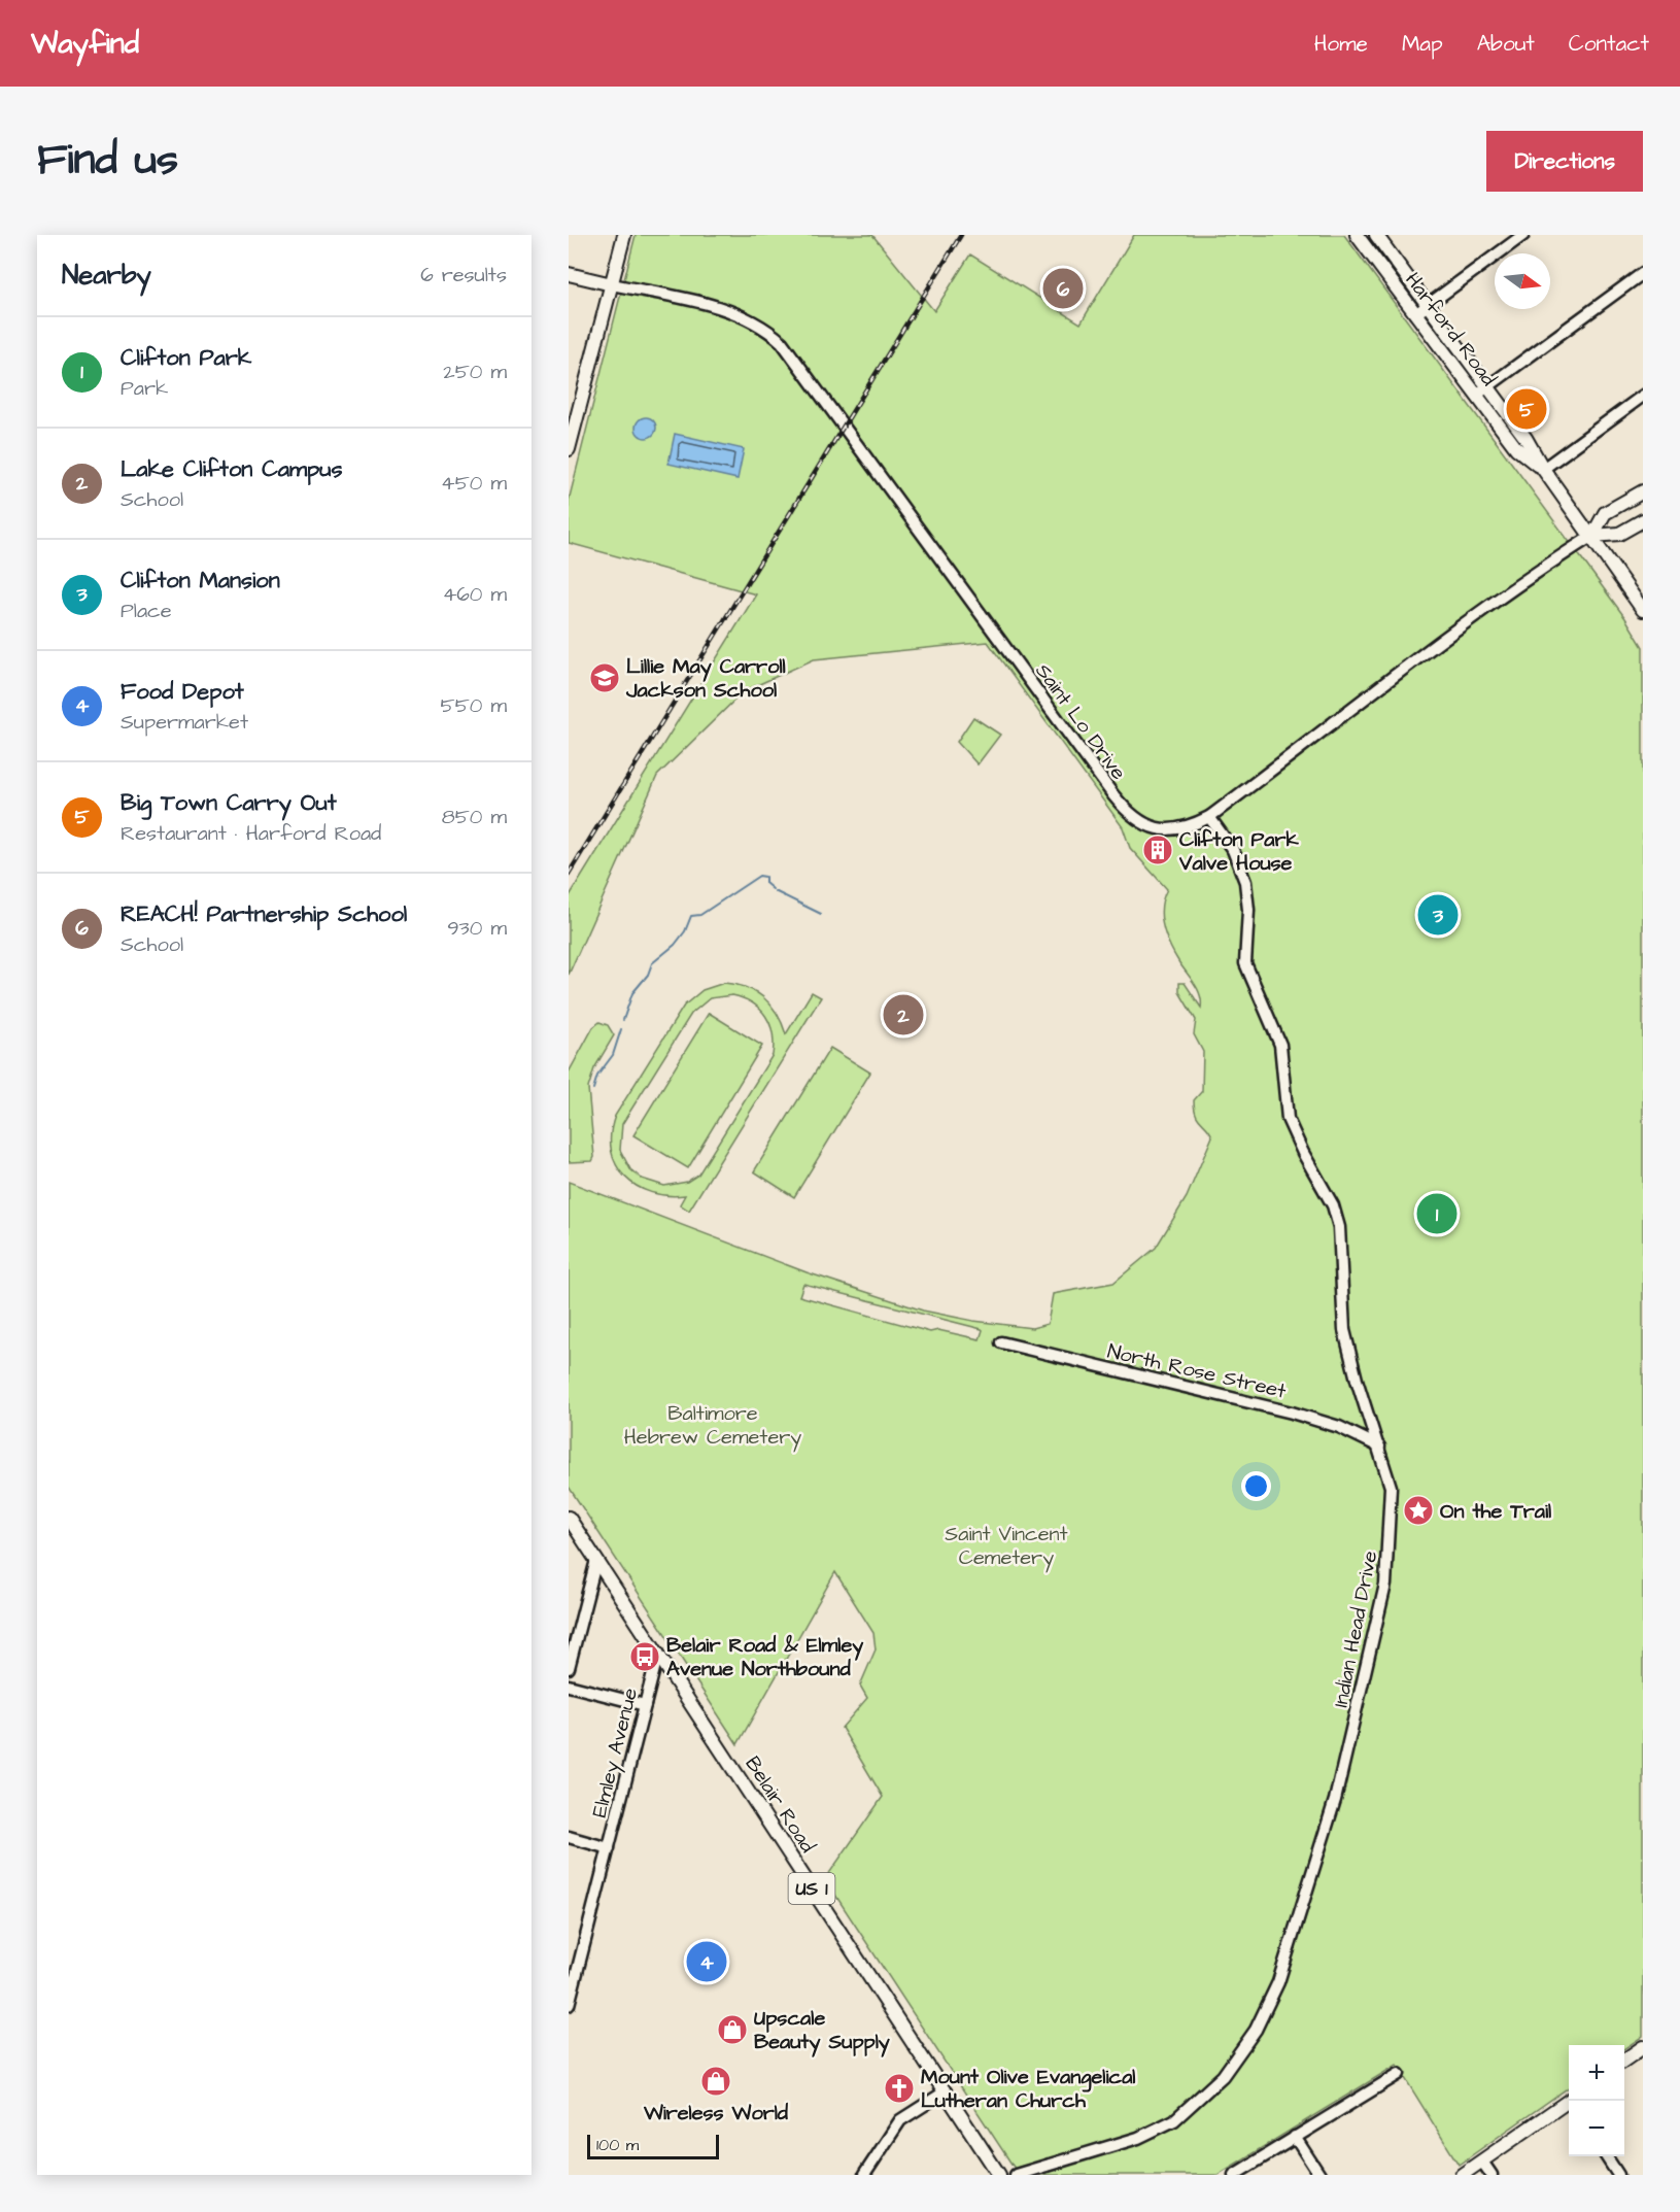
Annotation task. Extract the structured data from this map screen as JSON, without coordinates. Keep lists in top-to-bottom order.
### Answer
{
  "streets": {
    "main road": ["Harford Road", "Belair Road", "US 1"],
    "street": [
      "Saint Lo Drive",
      "North Rose Street",
      "Indian Head Drive",
      "Elmley Avenue"
    ]
  },
  "crossings": [
    ["Harford Road", "Saint Lo Drive"],
    ["Saint Lo Drive", "Indian Head Drive"],
    ["North Rose Street", "Indian Head Drive"],
    ["Elmley Avenue", "Belair Road"]
  ],
  "parks": ["Baltimore Hebrew Cemetery", "Saint Vincent Cemetery"],
  "places": {
    "school or university": ["Lillie May Carroll Jackson School"],
    "building": ["Clifton Park Valve House"],
    "place": ["On the Trail"],
    "bus stop": ["Belair Road & Elmley Avenue Northbound"],
    "shop": ["Upscale Beauty Supply", "Wireless World"],
    "church": ["Mount Olive Evangelical Lutheran Church"]
  },
  "scale_bar": "100 m",
  "north": "right",
  "page": {
    "header": "Wayfind",
    "nav": [
      "Home",
      "Map",
      "About",
      "Contact"
    ],
    "title": "Find us",
    "buttons": "Directions",
    "heading": ["Nearby", "6 results"],
    "pins": [
      "6",
      "5",
      "3",
      "2",
      "1",
      "4"
    ],
    "list": [
      {
        "mark": "1",
        "name": "Clifton Park",
        "note": "Park",
        "value": "250 m"
      },
      {
        "mark": "2",
        "name": "Lake Clifton Campus",
        "note": "School",
        "value": "450 m"
      },
      {
        "mark": "3",
        "name": "Clifton Mansion",
        "note": "Place",
        "value": "460 m"
      },
      {
        "mark": "4",
        "name": "Food Depot",
        "note": "Supermarket",
        "value": "550 m"
      },
      {
        "mark": "5",
        "name": "Big Town Carry Out",
        "note": "Restaurant · Harford Road",
        "value": "850 m"
      },
      {
        "mark": "6",
        "name": "REACH! Partnership School",
        "note": "School",
        "value": "930 m"
      }
    ],
    "map_buttons": ["+", "−"],
    "scale": "100 m"
  }
}
